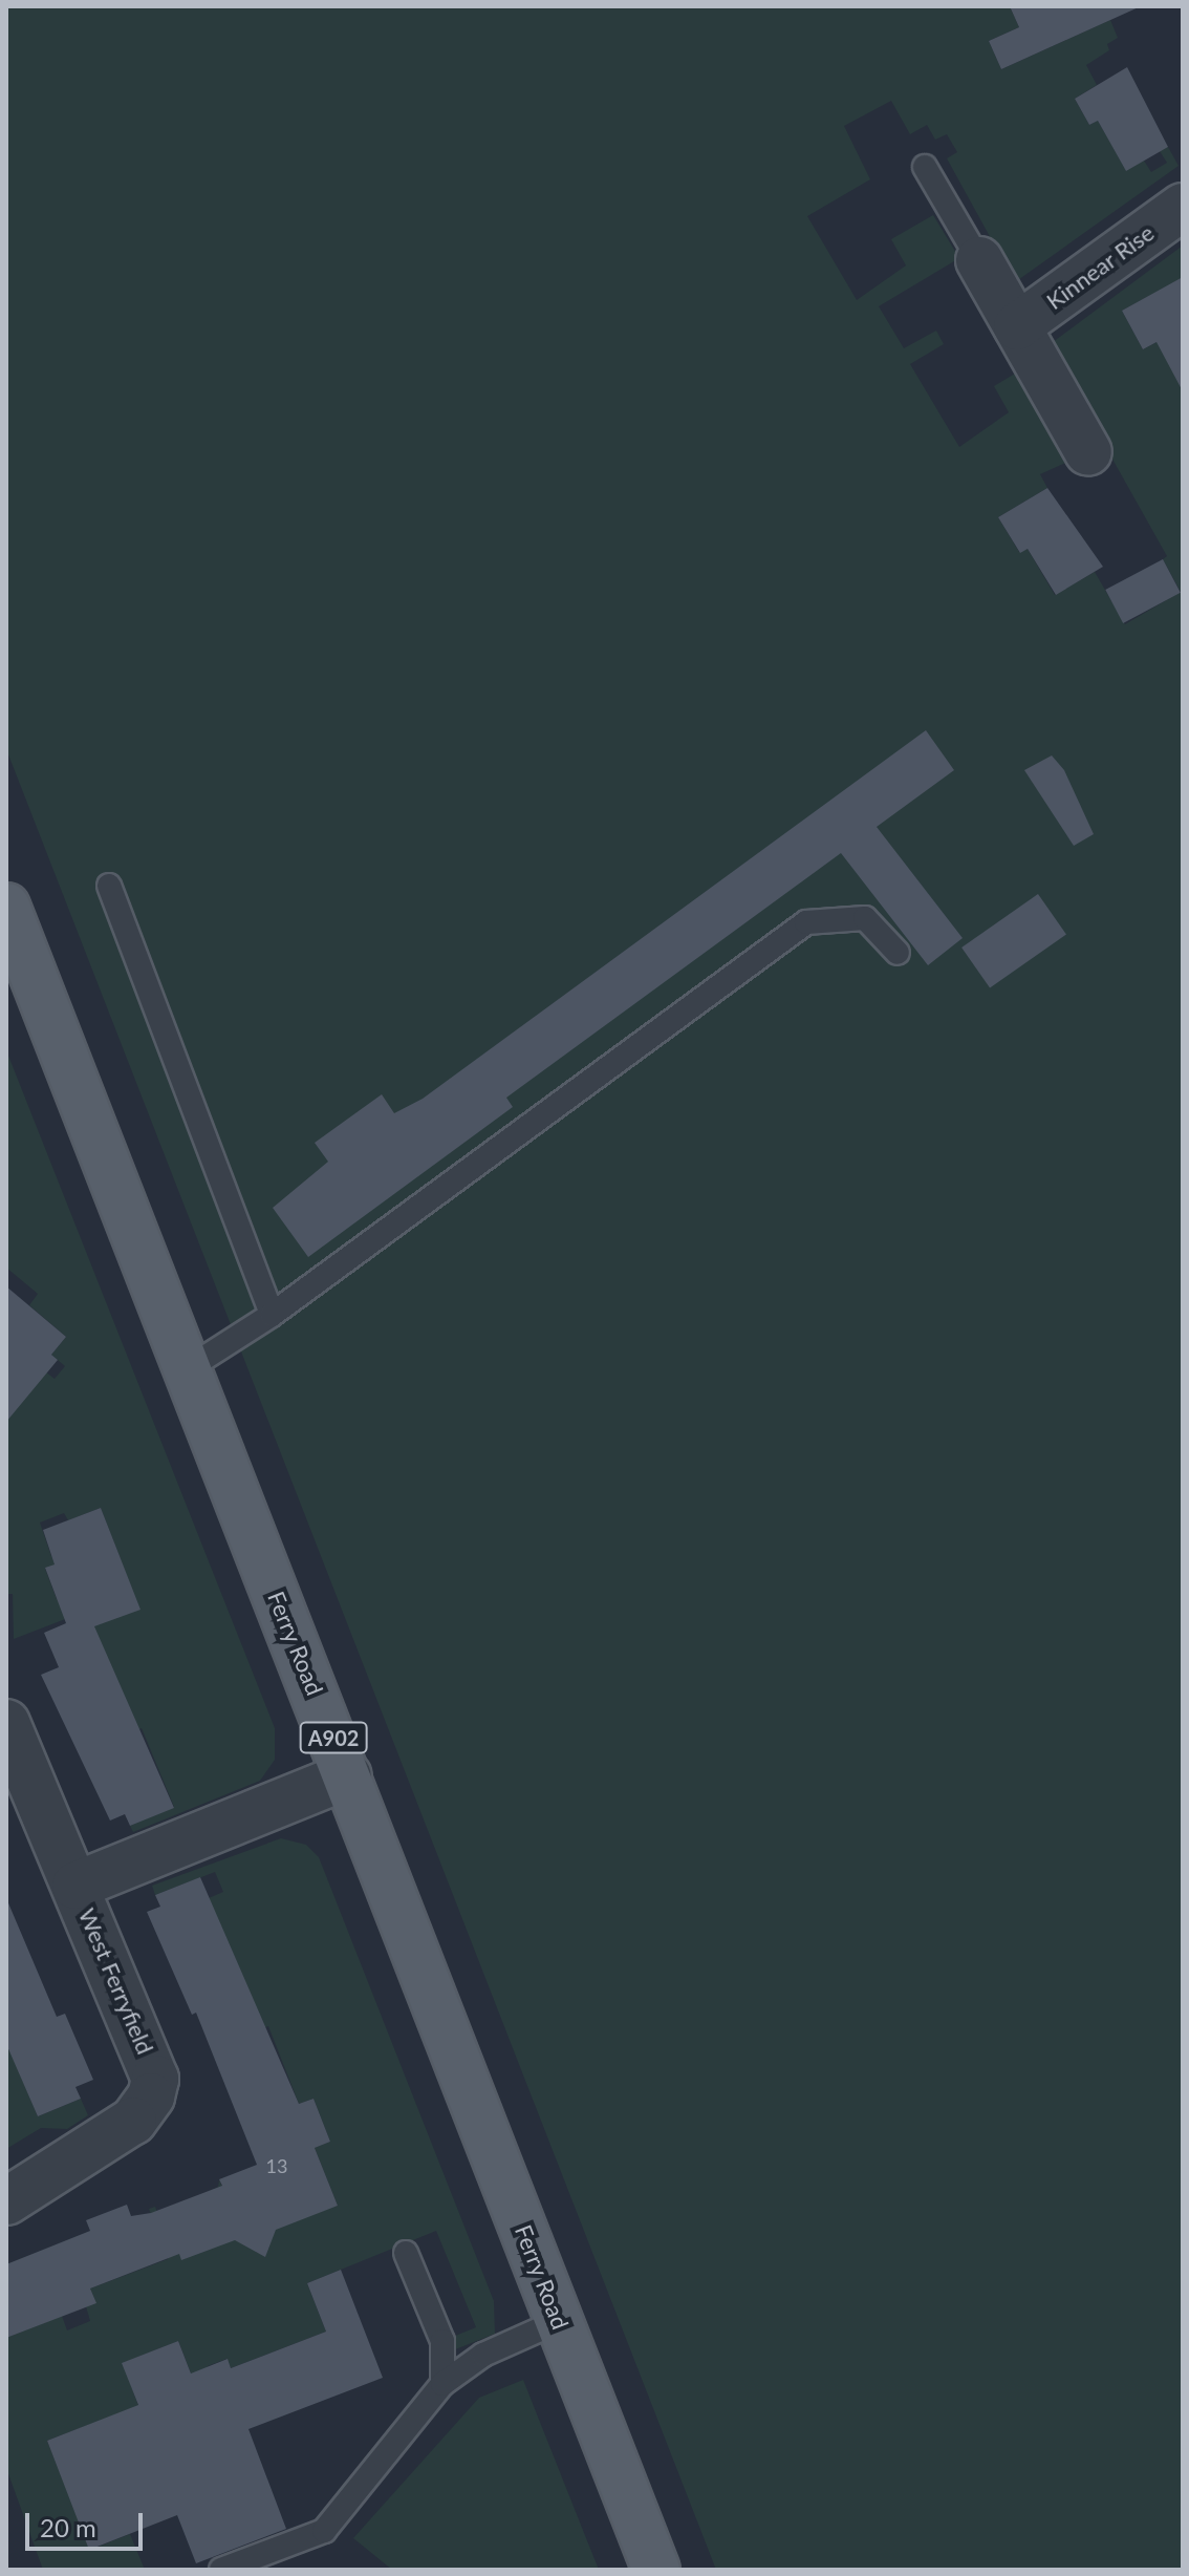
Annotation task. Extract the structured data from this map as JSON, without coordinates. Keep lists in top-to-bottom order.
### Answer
{
  "streets": {
    "main road": ["Ferry Road", "A902"],
    "street": ["Kinnear Rise", "West Ferryfield"]
  },
  "crossings": [
    ["Ferry Road", "West Ferryfield"]
  ],
  "house_numbers": ["13"],
  "scale_bar": "20 m"
}
